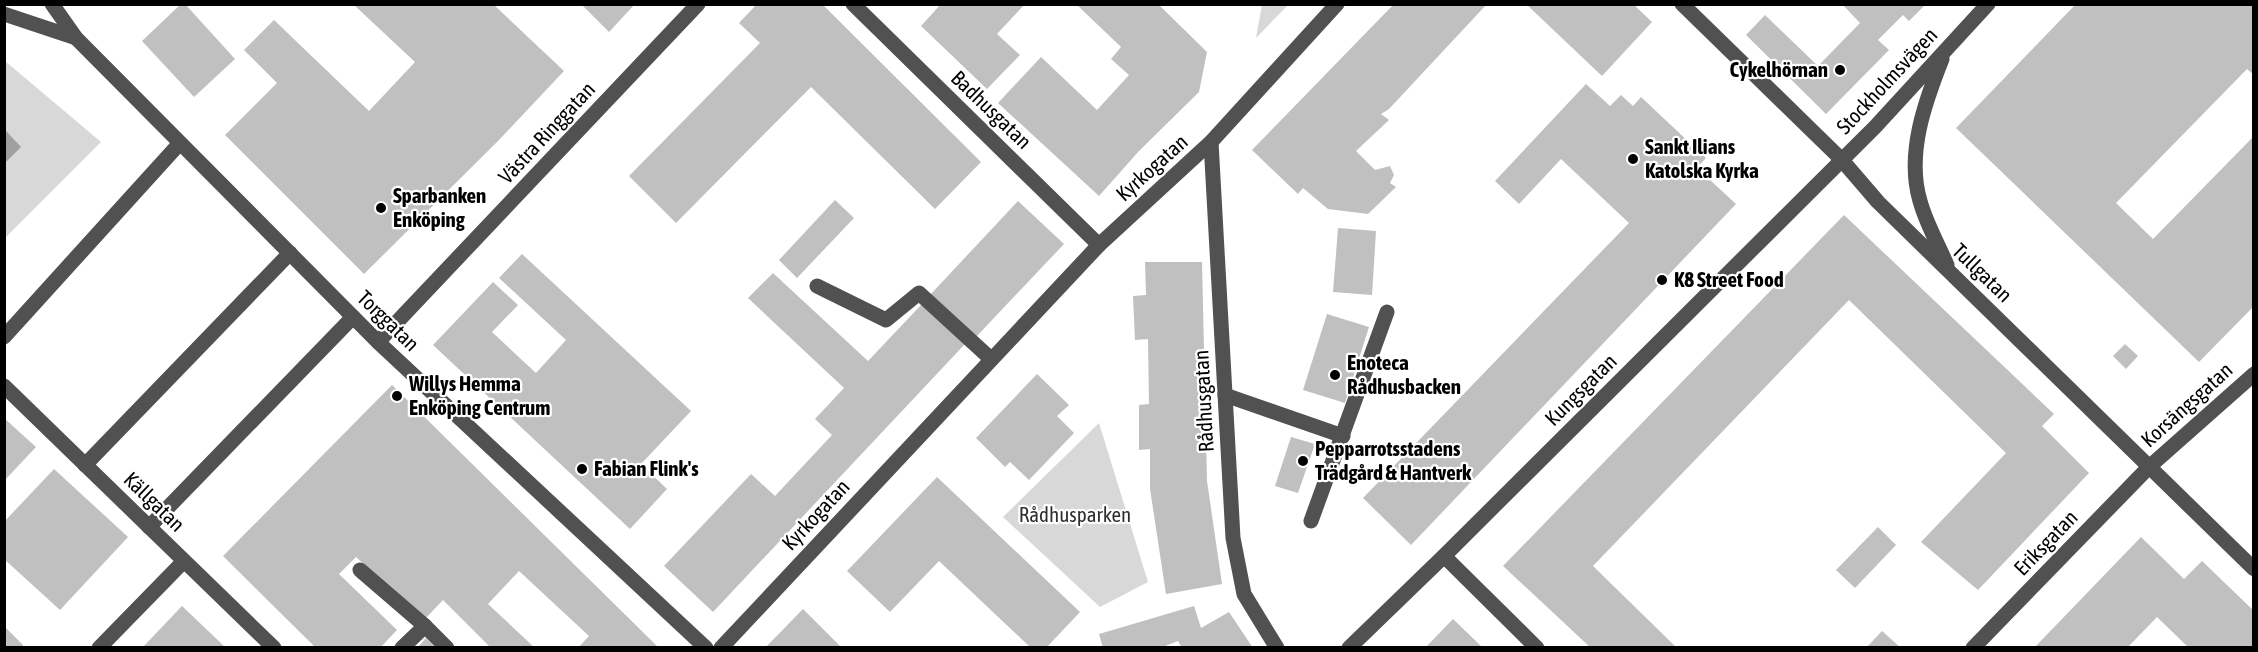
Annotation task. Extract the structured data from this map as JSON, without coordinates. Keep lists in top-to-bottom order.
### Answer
{
  "streets": {
    "street": [
      "Stockholmsvägen",
      "Badhusgatan",
      "Västra Ringgatan",
      "Kyrkogatan",
      "Tullgatan",
      "Torggatan",
      "Kungsgatan",
      "Rådhusgatan",
      "Korsängsgatan",
      "Källgatan",
      "Eriksgatan"
    ]
  },
  "crossings": [
    ["Stockholmsvägen", "Tullgatan"],
    ["Stockholmsvägen", "Kungsgatan"],
    ["Badhusgatan", "Kyrkogatan"],
    ["Västra Ringgatan", "Torggatan"],
    ["Kyrkogatan", "Rådhusgatan"],
    ["Tullgatan", "Kungsgatan"],
    ["Tullgatan", "Korsängsgatan"],
    ["Tullgatan", "Eriksgatan"],
    ["Korsängsgatan", "Eriksgatan"]
  ],
  "parks": ["Rådhusparken"],
  "places": [
    "Cykelhörnan",
    "Sankt Ilians Katolska Kyrka",
    "Sparbanken Enköping",
    "K8 Street Food",
    "Enoteca Rådhusbacken",
    "Willys Hemma Enköping Centrum",
    "Pepparrotsstadens Trädgård & Hantverk",
    "Fabian Flink's"
  ]
}
